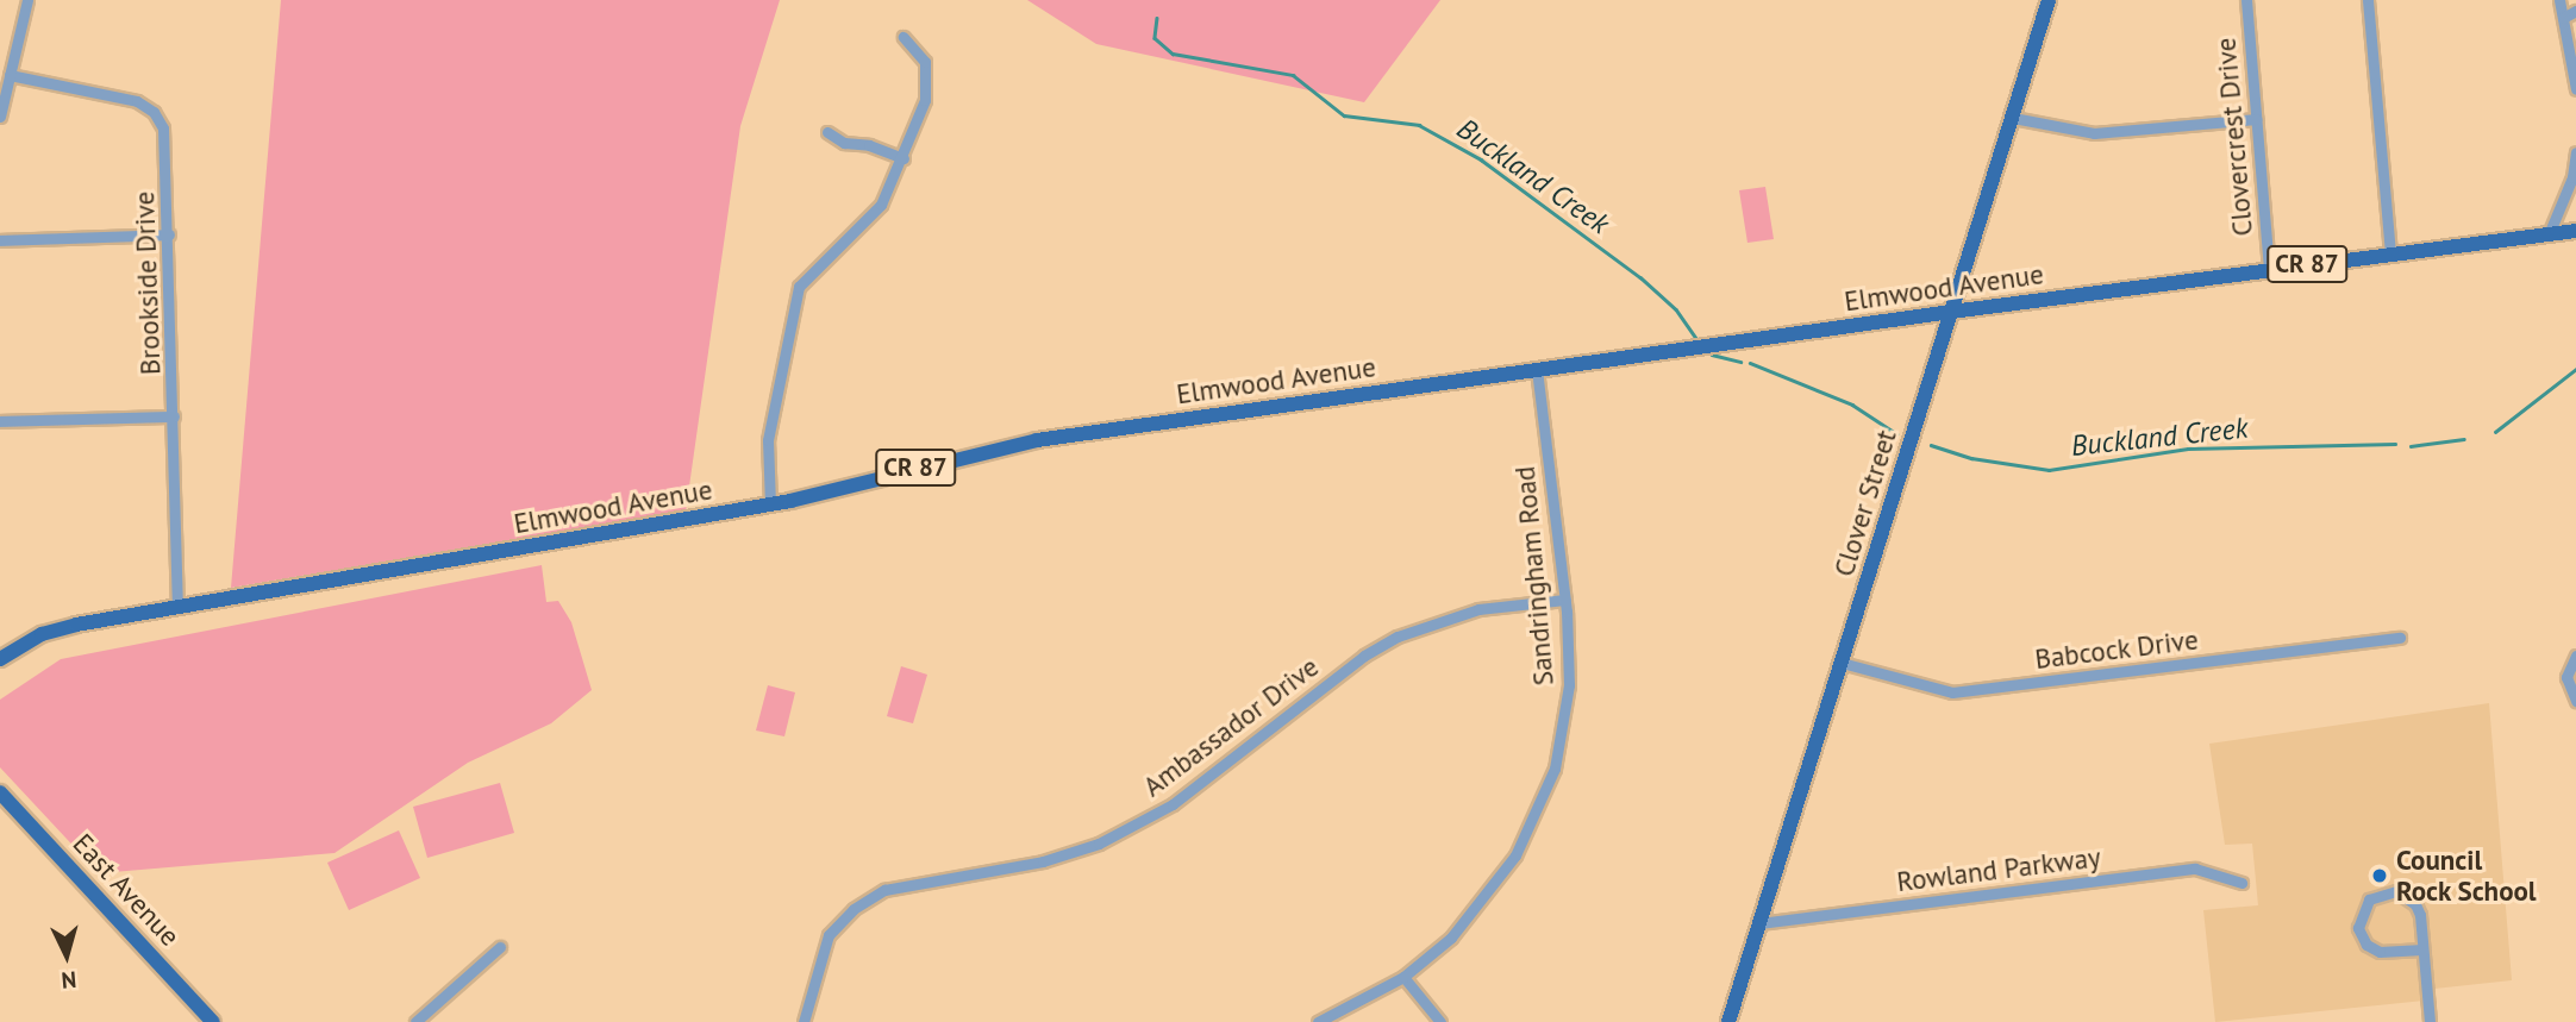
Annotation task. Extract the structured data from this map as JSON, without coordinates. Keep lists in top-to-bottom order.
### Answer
{
  "streets": {
    "main road": [
      "CR 87",
      "Elmwood Avenue",
      "Clover Street",
      "East Avenue"
    ],
    "street": [
      "Clovercrest Drive",
      "Brookside Drive",
      "Sandringham Road",
      "Babcock Drive",
      "Ambassador Drive",
      "Rowland Parkway"
    ]
  },
  "crossings": [
    ["Clovercrest Drive", "Elmwood Avenue"],
    ["Brookside Drive", "Elmwood Avenue"],
    ["Elmwood Avenue", "Clover Street"],
    ["Elmwood Avenue", "Sandringham Road"],
    ["Clover Street", "Babcock Drive"],
    ["Clover Street", "Rowland Parkway"],
    ["Sandringham Road", "Ambassador Drive"]
  ],
  "water": ["Buckland Creek"],
  "places": ["Council Rock School"],
  "north": "bottom"
}
